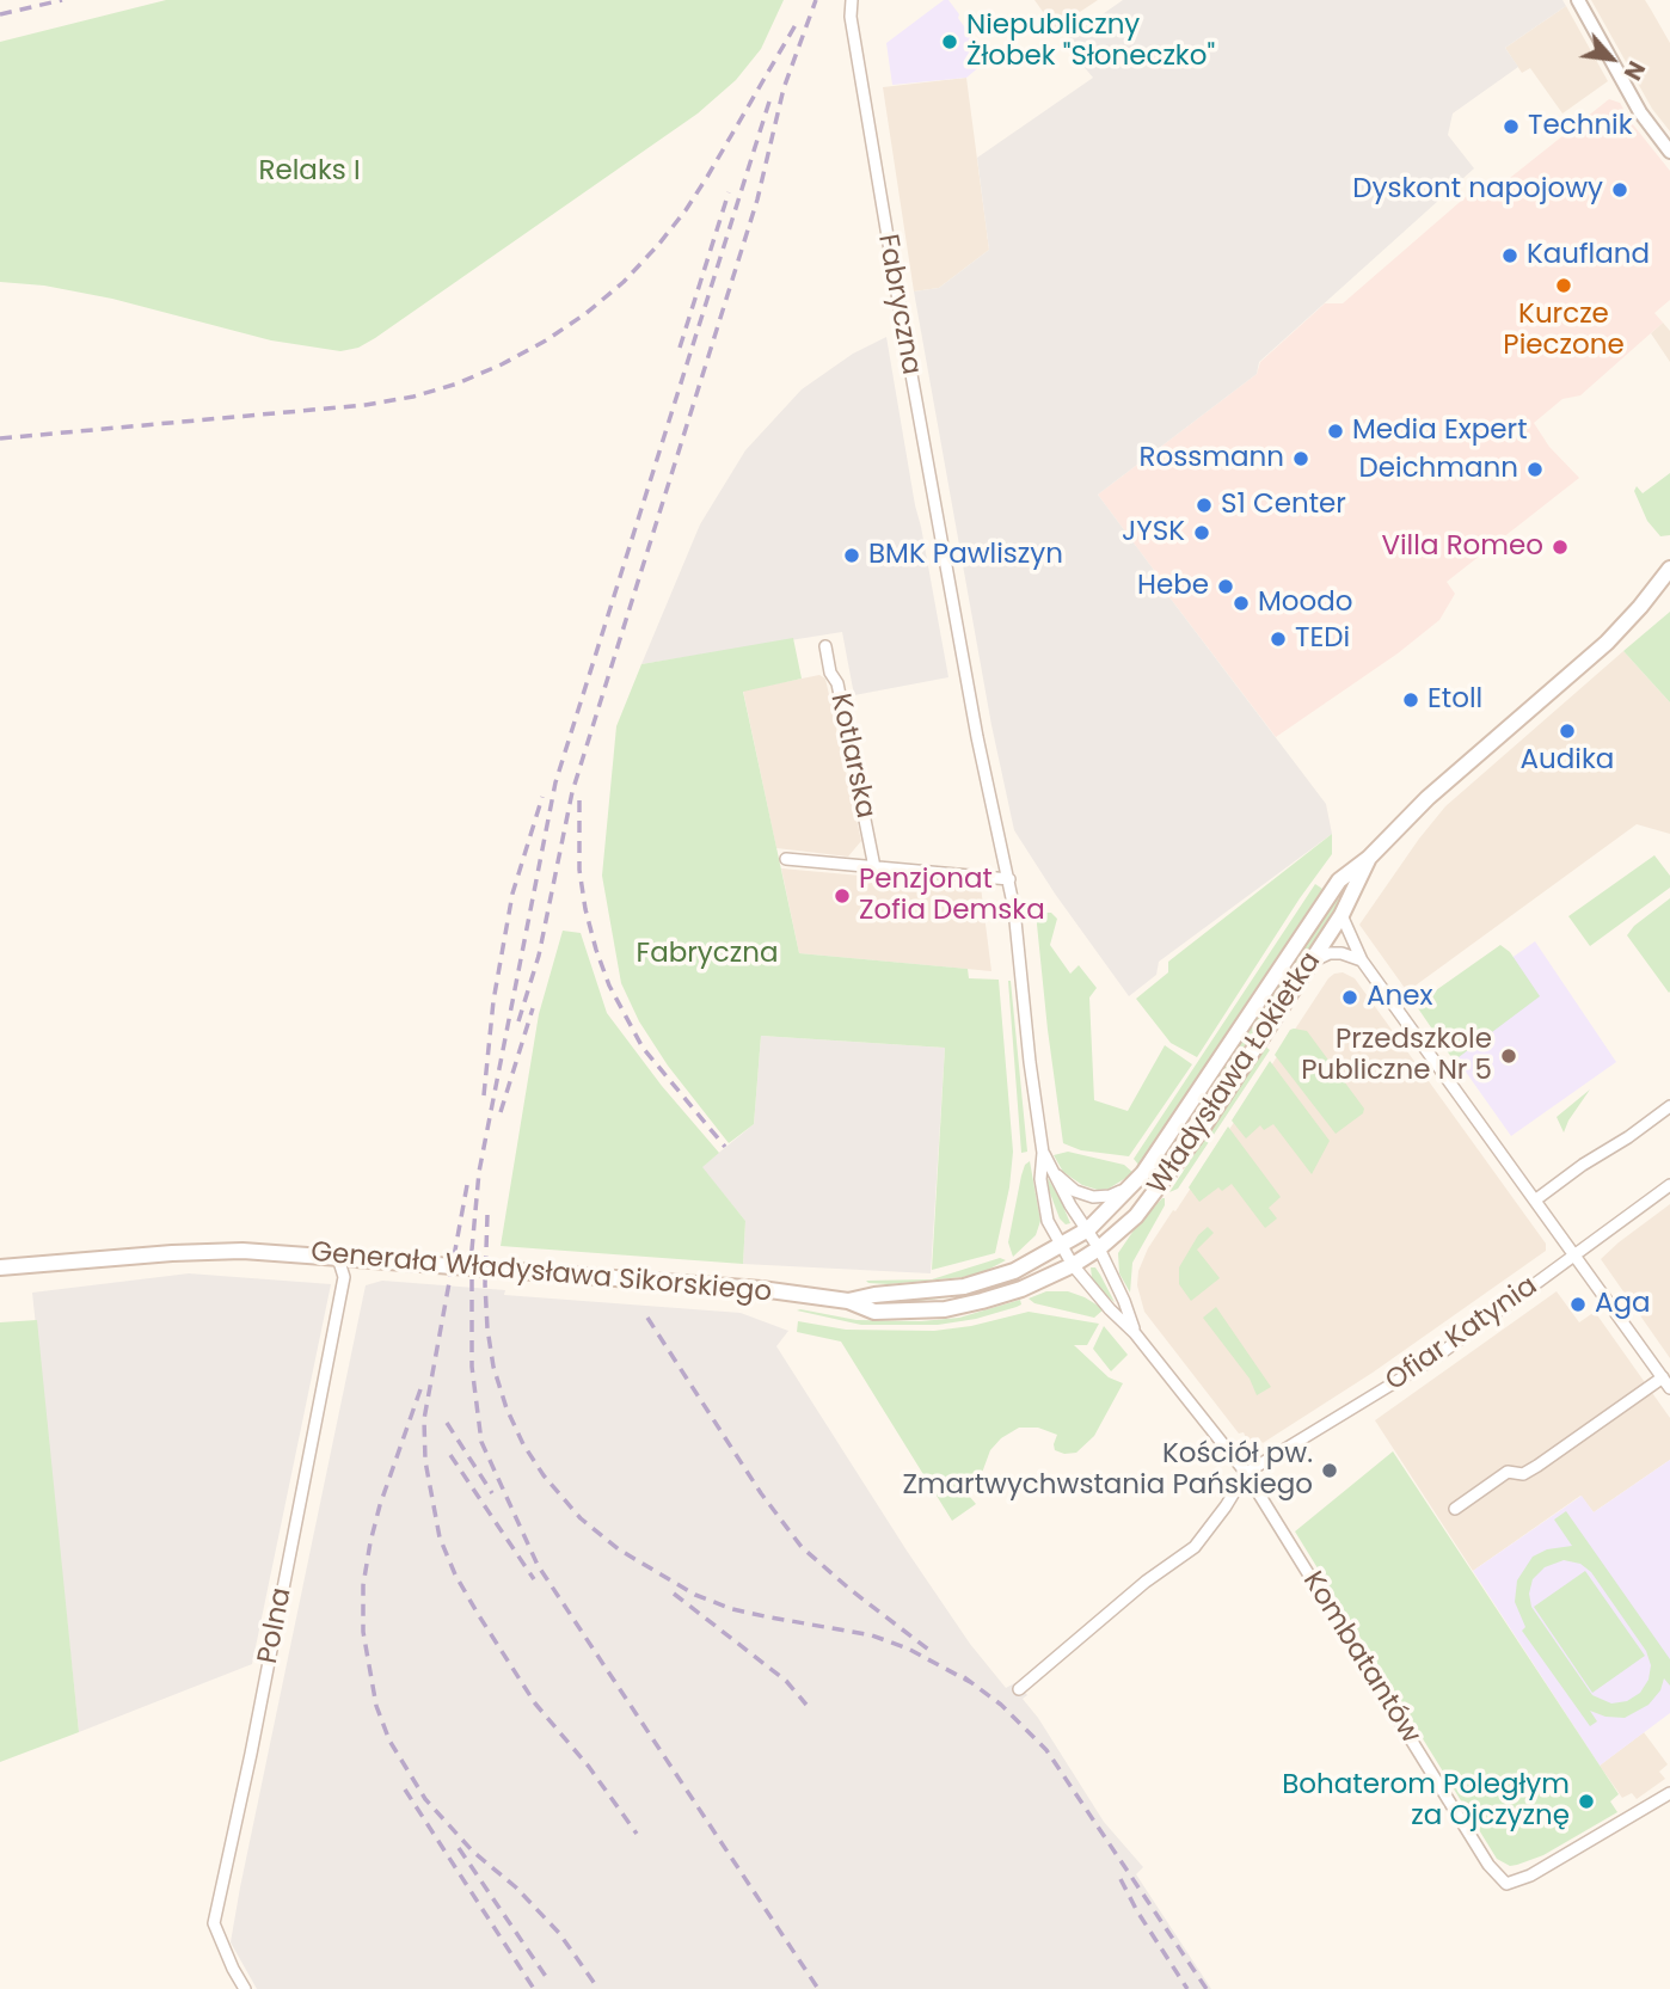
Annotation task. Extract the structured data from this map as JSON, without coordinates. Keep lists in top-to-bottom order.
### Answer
{
  "streets": {
    "main road": ["Władysława Łokietka", "Generała Władysława Sikorskiego"],
    "street": [
      "Fabryczna",
      "Kotlarska",
      "Ofiar Katynia",
      "Polna",
      "Kombatantów"
    ]
  },
  "crossings": [
    ["Fabryczna", "Władysława Łokietka"],
    ["Fabryczna", "Generała Władysława Sikorskiego"],
    ["Fabryczna", "Kombatantów"],
    ["Władysława Łokietka", "Generała Władysława Sikorskiego"],
    ["Generała Władysława Sikorskiego", "Polna"],
    ["Ofiar Katynia", "Kombatantów"]
  ],
  "parks": ["Relaks I", "Fabryczna"],
  "places": [
    "Niepubliczny Żłobek \"Słoneczko\"",
    "Technik",
    "Dyskont napojowy",
    "Kaufland",
    "Kurcze Pieczone",
    "Media Expert",
    "Rossmann",
    "Deichmann",
    "S1 Center",
    "JYSK",
    "Villa Romeo",
    "BMK Pawliszyn",
    "Hebe",
    "Moodo",
    "TEDi",
    "Etoll",
    "Audika",
    "Penzjonat Zofia Demska",
    "Anex",
    "Przedszkole Publiczne Nr 5",
    "Aga",
    "Kościół pw. Zmartwychwstania Pańskiego",
    "Bohaterom Poległym za Ojczyznę"
  ],
  "north": "bottom right"
}
